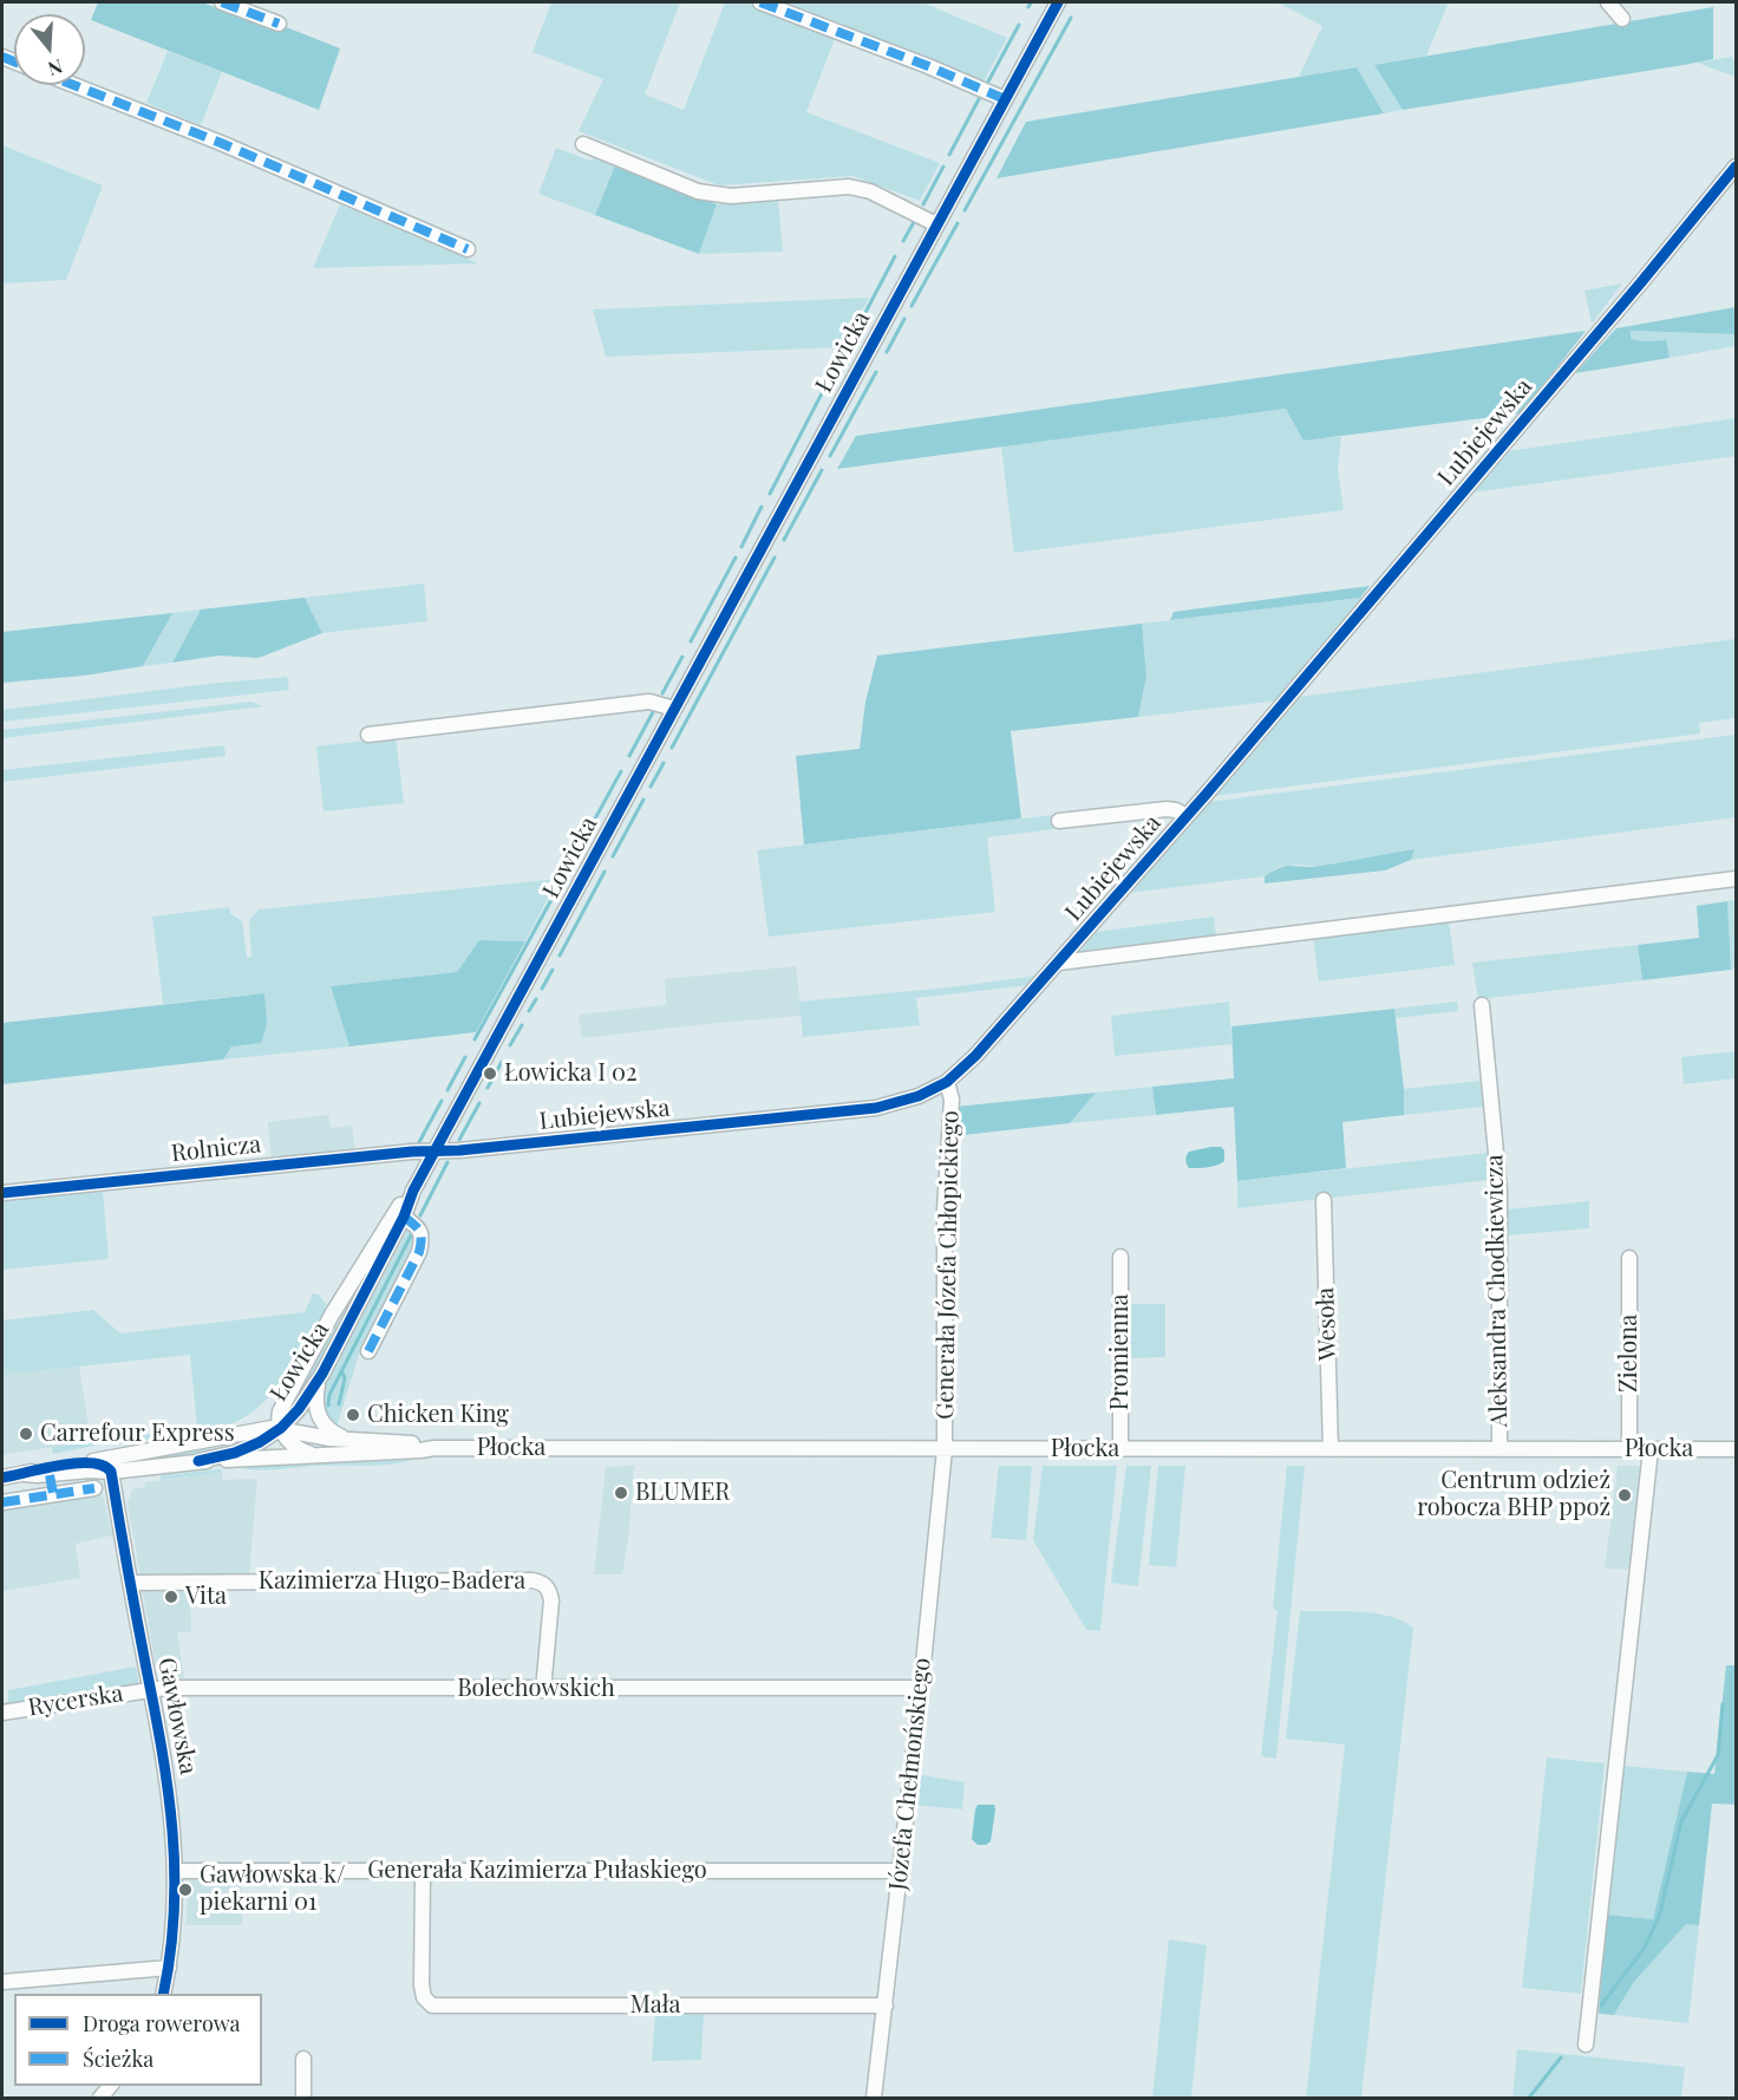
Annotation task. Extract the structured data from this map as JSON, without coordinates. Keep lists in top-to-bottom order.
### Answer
{
  "streets": {
    "street": [
      "Łowicka",
      "Lubiejewska",
      "Rolnicza",
      "Generała Józefa Chłopickiego",
      "Aleksandra Chodkiewicza",
      "Wesoła",
      "Promienna",
      "Zielona",
      "Płocka",
      "Kazimierza Hugo-Badera",
      "Bolechowskich",
      "Rycerska",
      "Gawłowska",
      "Józefa Chełmońskiego",
      "Generała Kazimierza Pułaskiego",
      "Mała"
    ]
  },
  "crossings": [
    ["Łowicka", "Lubiejewska"],
    ["Łowicka", "Rolnicza"],
    ["Łowicka", "Płocka"],
    ["Lubiejewska", "Rolnicza"],
    ["Lubiejewska", "Generała Józefa Chłopickiego"],
    ["Generała Józefa Chłopickiego", "Płocka"],
    ["Generała Józefa Chłopickiego", "Józefa Chełmońskiego"],
    ["Aleksandra Chodkiewicza", "Płocka"],
    ["Wesoła", "Płocka"],
    ["Promienna", "Płocka"],
    ["Zielona", "Płocka"],
    ["Płocka", "Gawłowska"],
    ["Płocka", "Józefa Chełmońskiego"],
    ["Kazimierza Hugo-Badera", "Bolechowskich"],
    ["Kazimierza Hugo-Badera", "Gawłowska"],
    ["Bolechowskich", "Rycerska"],
    ["Bolechowskich", "Gawłowska"],
    ["Bolechowskich", "Józefa Chełmońskiego"],
    ["Rycerska", "Gawłowska"],
    ["Gawłowska", "Generała Kazimierza Pułaskiego"],
    ["Józefa Chełmońskiego", "Generała Kazimierza Pułaskiego"],
    ["Józefa Chełmońskiego", "Mała"],
    ["Generała Kazimierza Pułaskiego", "Mała"]
  ],
  "places": [
    "Łowicka I 02",
    "Chicken King",
    "Carrefour Express",
    "BLUMER",
    "Centrum odzież robocza BHP ppoż",
    "Vita",
    "Gawłowska k/ piekarni 01"
  ],
  "legend": ["Droga rowerowa", "Ścieżka"],
  "north": "bottom"
}
